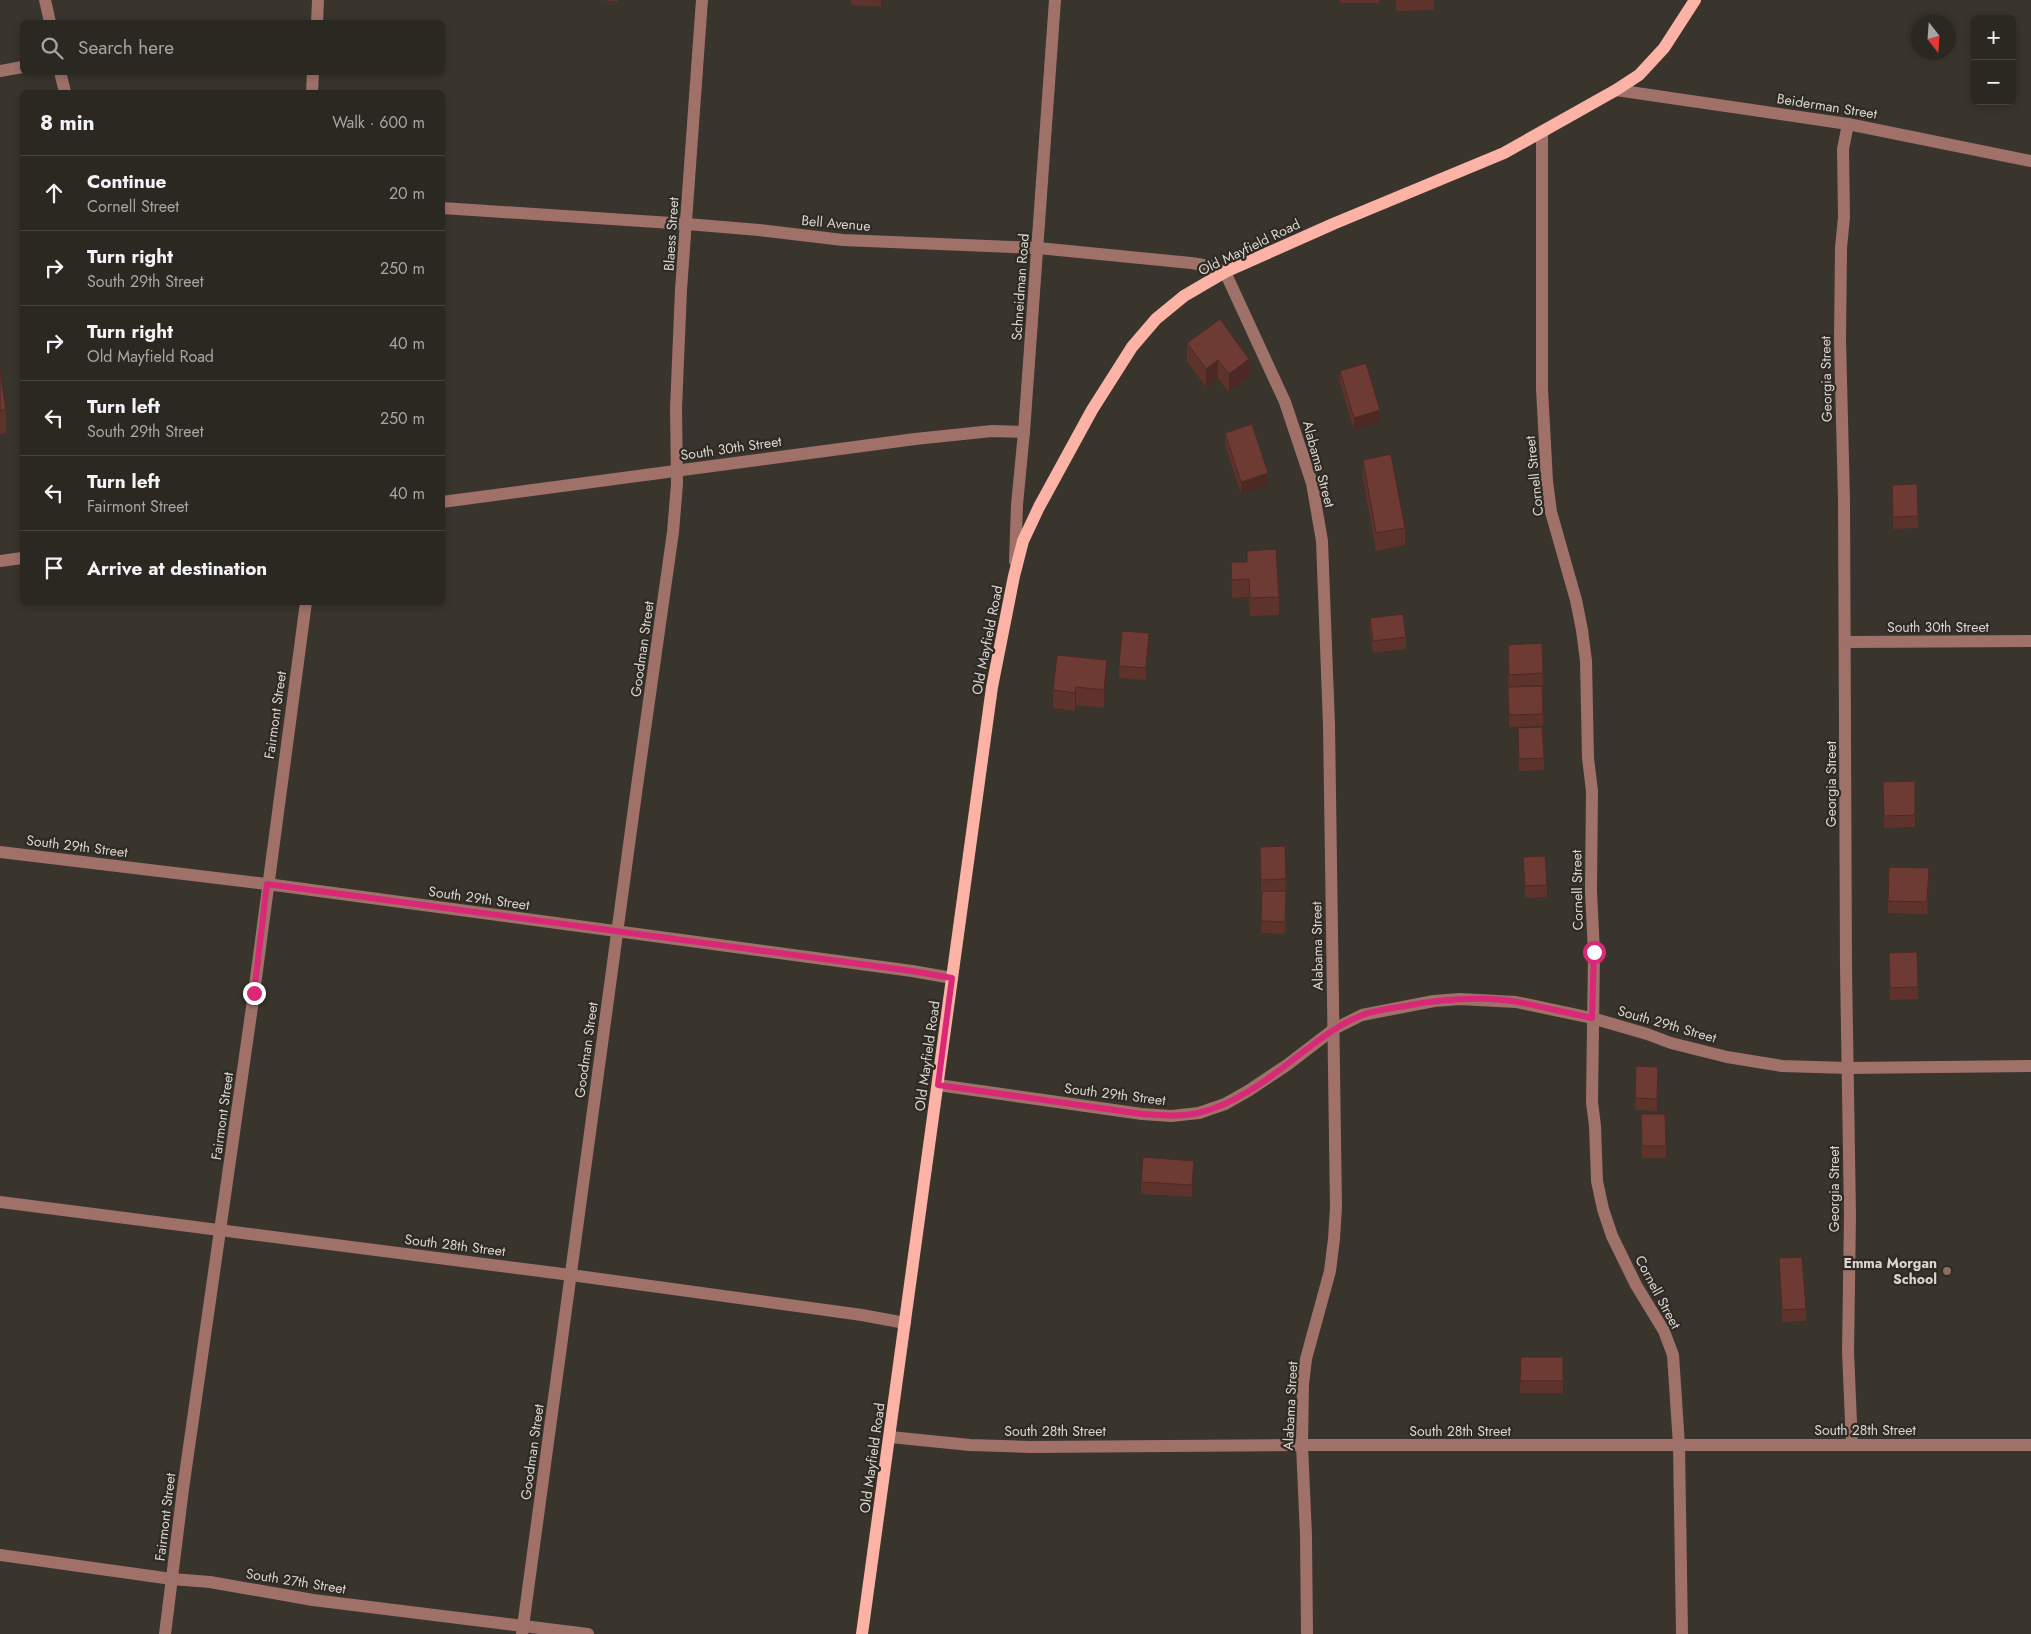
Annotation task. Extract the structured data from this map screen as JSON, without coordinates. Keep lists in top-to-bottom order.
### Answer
{
  "streets": {
    "main road": ["Old Mayfield Road"],
    "street": [
      "Beiderman Street",
      "Bell Avenue",
      "Blaess Street",
      "Schneidman Road",
      "Georgia Street",
      "South 30th Street",
      "Alabama Street",
      "Cornell Street",
      "Goodman Street",
      "Fairmont Street",
      "South 29th Street",
      "South 28th Street",
      "South 27th Street"
    ]
  },
  "crossings": [
    ["Beiderman Street", "Old Mayfield Road"],
    ["Beiderman Street", "Georgia Street"],
    ["Bell Avenue", "Blaess Street"],
    ["Bell Avenue", "Old Mayfield Road"],
    ["Bell Avenue", "Schneidman Road"],
    ["Bell Avenue", "Alabama Street"],
    ["Blaess Street", "South 30th Street"],
    ["Blaess Street", "Goodman Street"],
    ["Old Mayfield Road", "Schneidman Road"],
    ["Old Mayfield Road", "Alabama Street"],
    ["Old Mayfield Road", "Cornell Street"],
    ["Old Mayfield Road", "South 29th Street"],
    ["Old Mayfield Road", "South 28th Street"],
    ["Schneidman Road", "South 30th Street"],
    ["Georgia Street", "South 30th Street"],
    ["Georgia Street", "South 29th Street"],
    ["Georgia Street", "South 28th Street"],
    ["South 30th Street", "Goodman Street"],
    ["Alabama Street", "South 29th Street"],
    ["Alabama Street", "South 28th Street"],
    ["Cornell Street", "South 29th Street"],
    ["Cornell Street", "South 28th Street"],
    ["Goodman Street", "South 29th Street"],
    ["Goodman Street", "South 28th Street"],
    ["Goodman Street", "South 27th Street"],
    ["Fairmont Street", "South 29th Street"],
    ["Fairmont Street", "South 28th Street"],
    ["Fairmont Street", "South 27th Street"]
  ],
  "places": ["Emma Morgan School"],
  "north": "bottom",
  "page": {
    "map_buttons": ["+", "−"],
    "search": "Search here",
    "heading": ["8 min", "Walk · 600 m"],
    "list": [
      ["Continue", "Cornell Street", "20 m"],
      ["Turn right", "South 29th Street", "250 m"],
      ["Turn right", "Old Mayfield Road", "40 m"],
      ["Turn left", "South 29th Street", "250 m"],
      ["Turn left", "Fairmont Street", "40 m"],
      "Arrive at destination"
    ]
  }
}
